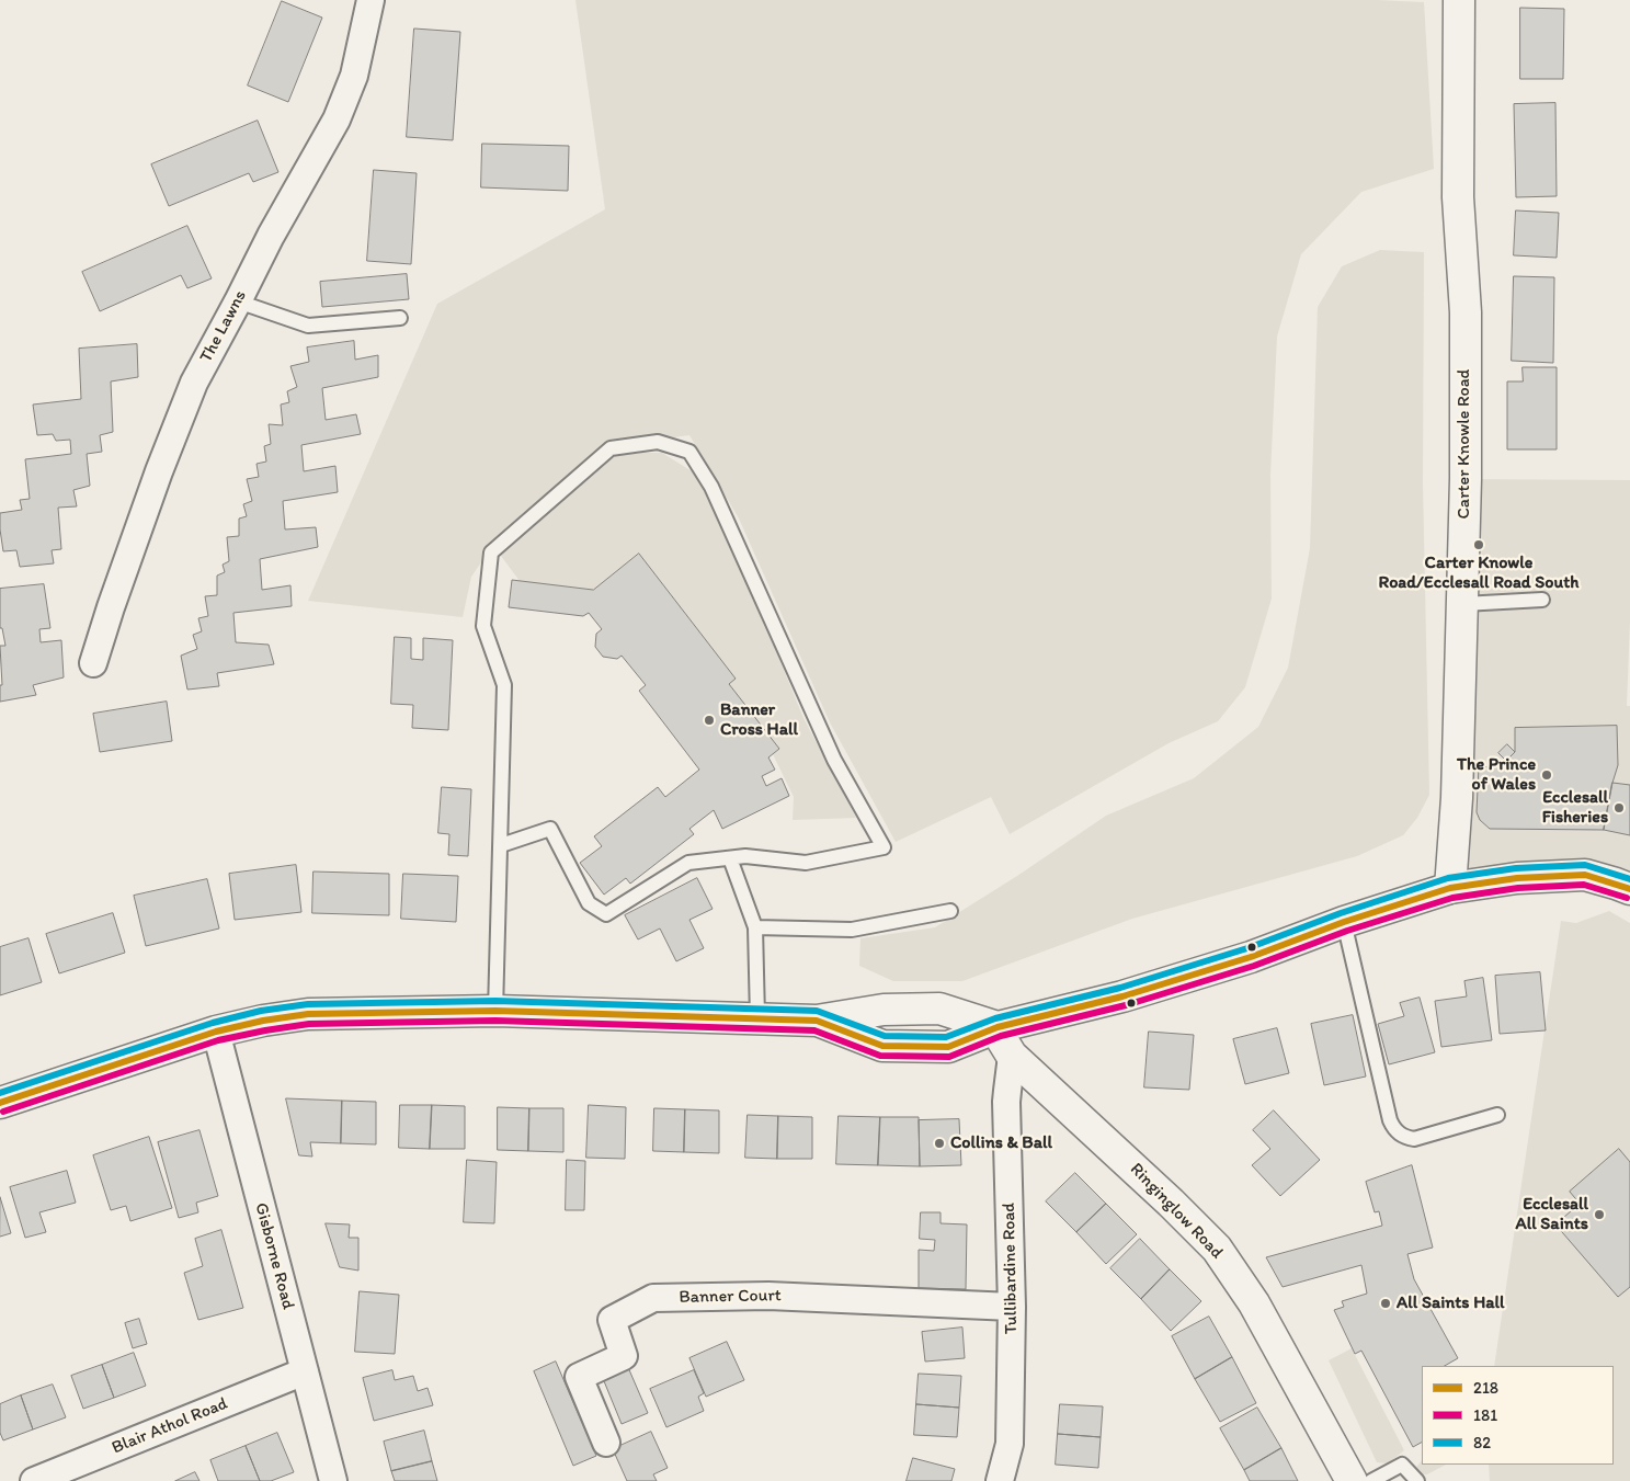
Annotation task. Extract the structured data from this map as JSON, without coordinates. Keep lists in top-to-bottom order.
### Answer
{
  "streets": {
    "main road": ["Carter Knowle Road", "Ringinglow Road"],
    "street": [
      "The Lawns",
      "Gisborne Road",
      "Tullibardine Road",
      "Banner Court",
      "Blair Athol Road"
    ]
  },
  "crossings": [
    ["Ringinglow Road", "Tullibardine Road"],
    ["Gisborne Road", "Blair Athol Road"],
    ["Tullibardine Road", "Banner Court"]
  ],
  "places": [
    "Carter Knowle Road/Ecclesall Road South",
    "Banner Cross Hall",
    "The Prince of Wales",
    "Ecclesall Fisheries",
    "Collins & Ball",
    "Ecclesall All Saints",
    "All Saints Hall"
  ],
  "lines": ["transit line 82", "transit line 218", "transit line 181"],
  "legend": ["218", "181", "82"]
}
